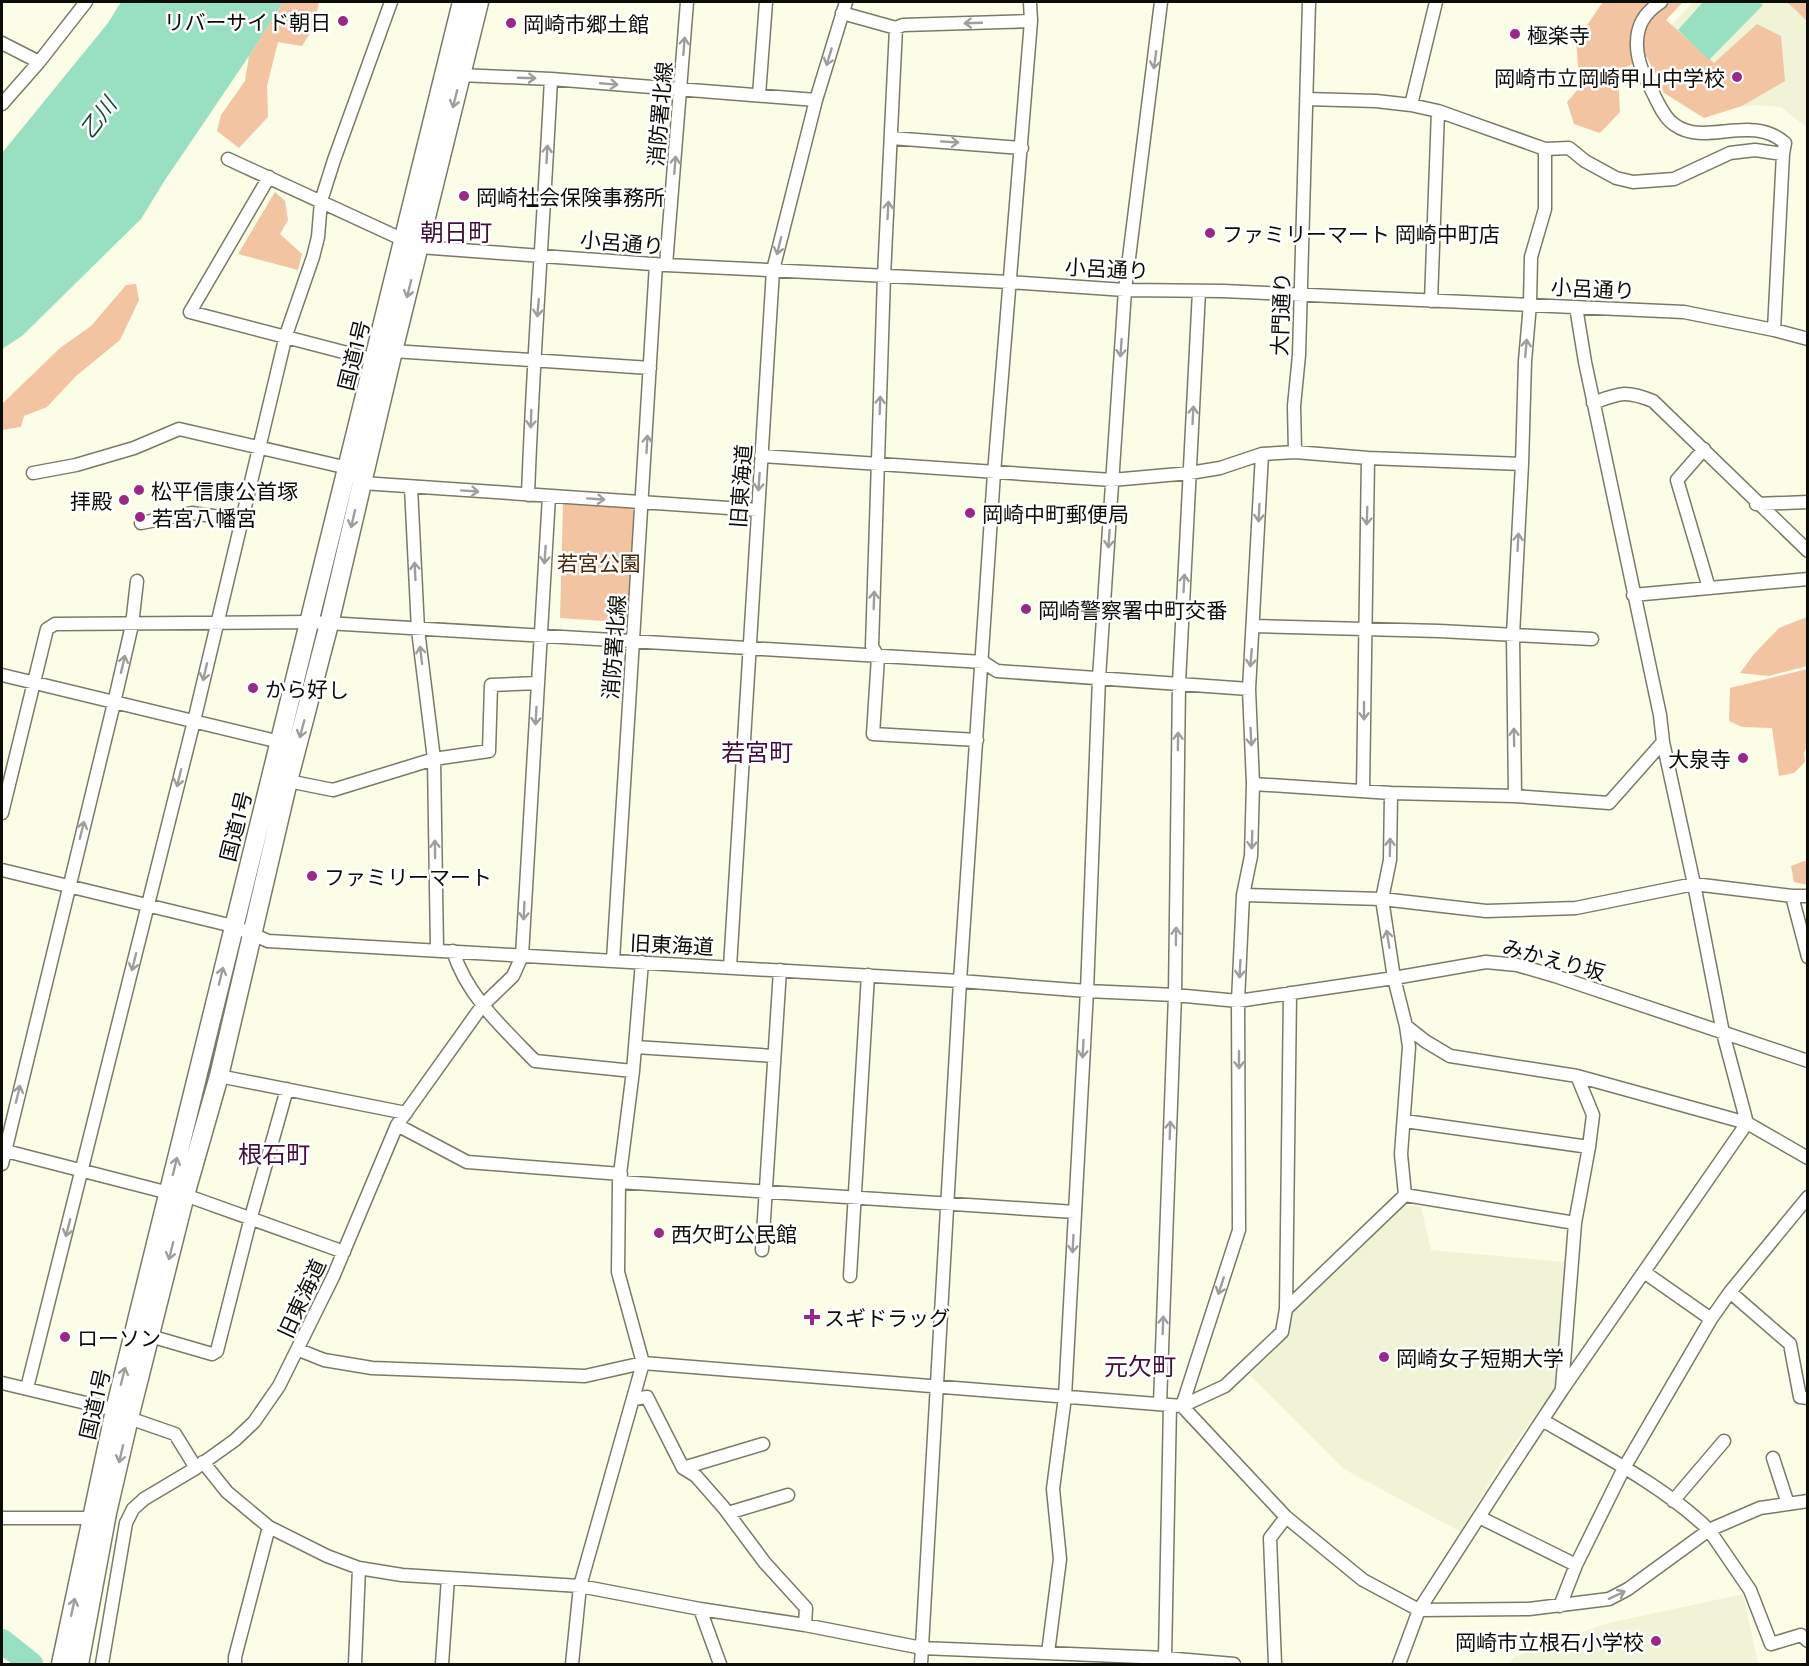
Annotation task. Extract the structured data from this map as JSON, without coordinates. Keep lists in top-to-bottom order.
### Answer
{
  "streets": {
    "highway": ["国道1号"],
    "street": [
      "消防署北線",
      "小呂通り",
      "大門通り",
      "旧東海道",
      "みかえり坂"
    ]
  },
  "crossings": [
    ["消防署北線", "小呂通り"],
    ["消防署北線", "旧東海道"],
    ["小呂通り", "大門通り"],
    ["小呂通り", "国道1号"],
    ["小呂通り", "旧東海道"],
    ["旧東海道", "みかえり坂"]
  ],
  "one_way": ["消防署北線"],
  "districts": [
    "朝日町",
    "若宮町",
    "根石町",
    "元欠町"
  ],
  "water": ["乙川"],
  "parks": ["若宮公園"],
  "places": {
    "other": [
      "リバーサイド朝日",
      "岡崎市郷土館",
      "極楽寺",
      "岡崎市立岡崎甲山中学校",
      "岡崎社会保険事務所",
      "ファミリーマート 岡崎中町店",
      "松平信康公首塚",
      "拝殿",
      "岡崎中町郵便局",
      "若宮八幡宮",
      "岡崎警察署中町交番",
      "から好し",
      "大泉寺",
      "ファミリーマート",
      "西欠町公民館",
      "ローソン",
      "岡崎女子短期大学",
      "岡崎市立根石小学校"
    ],
    "health": ["スギドラッグ"]
  }
}
